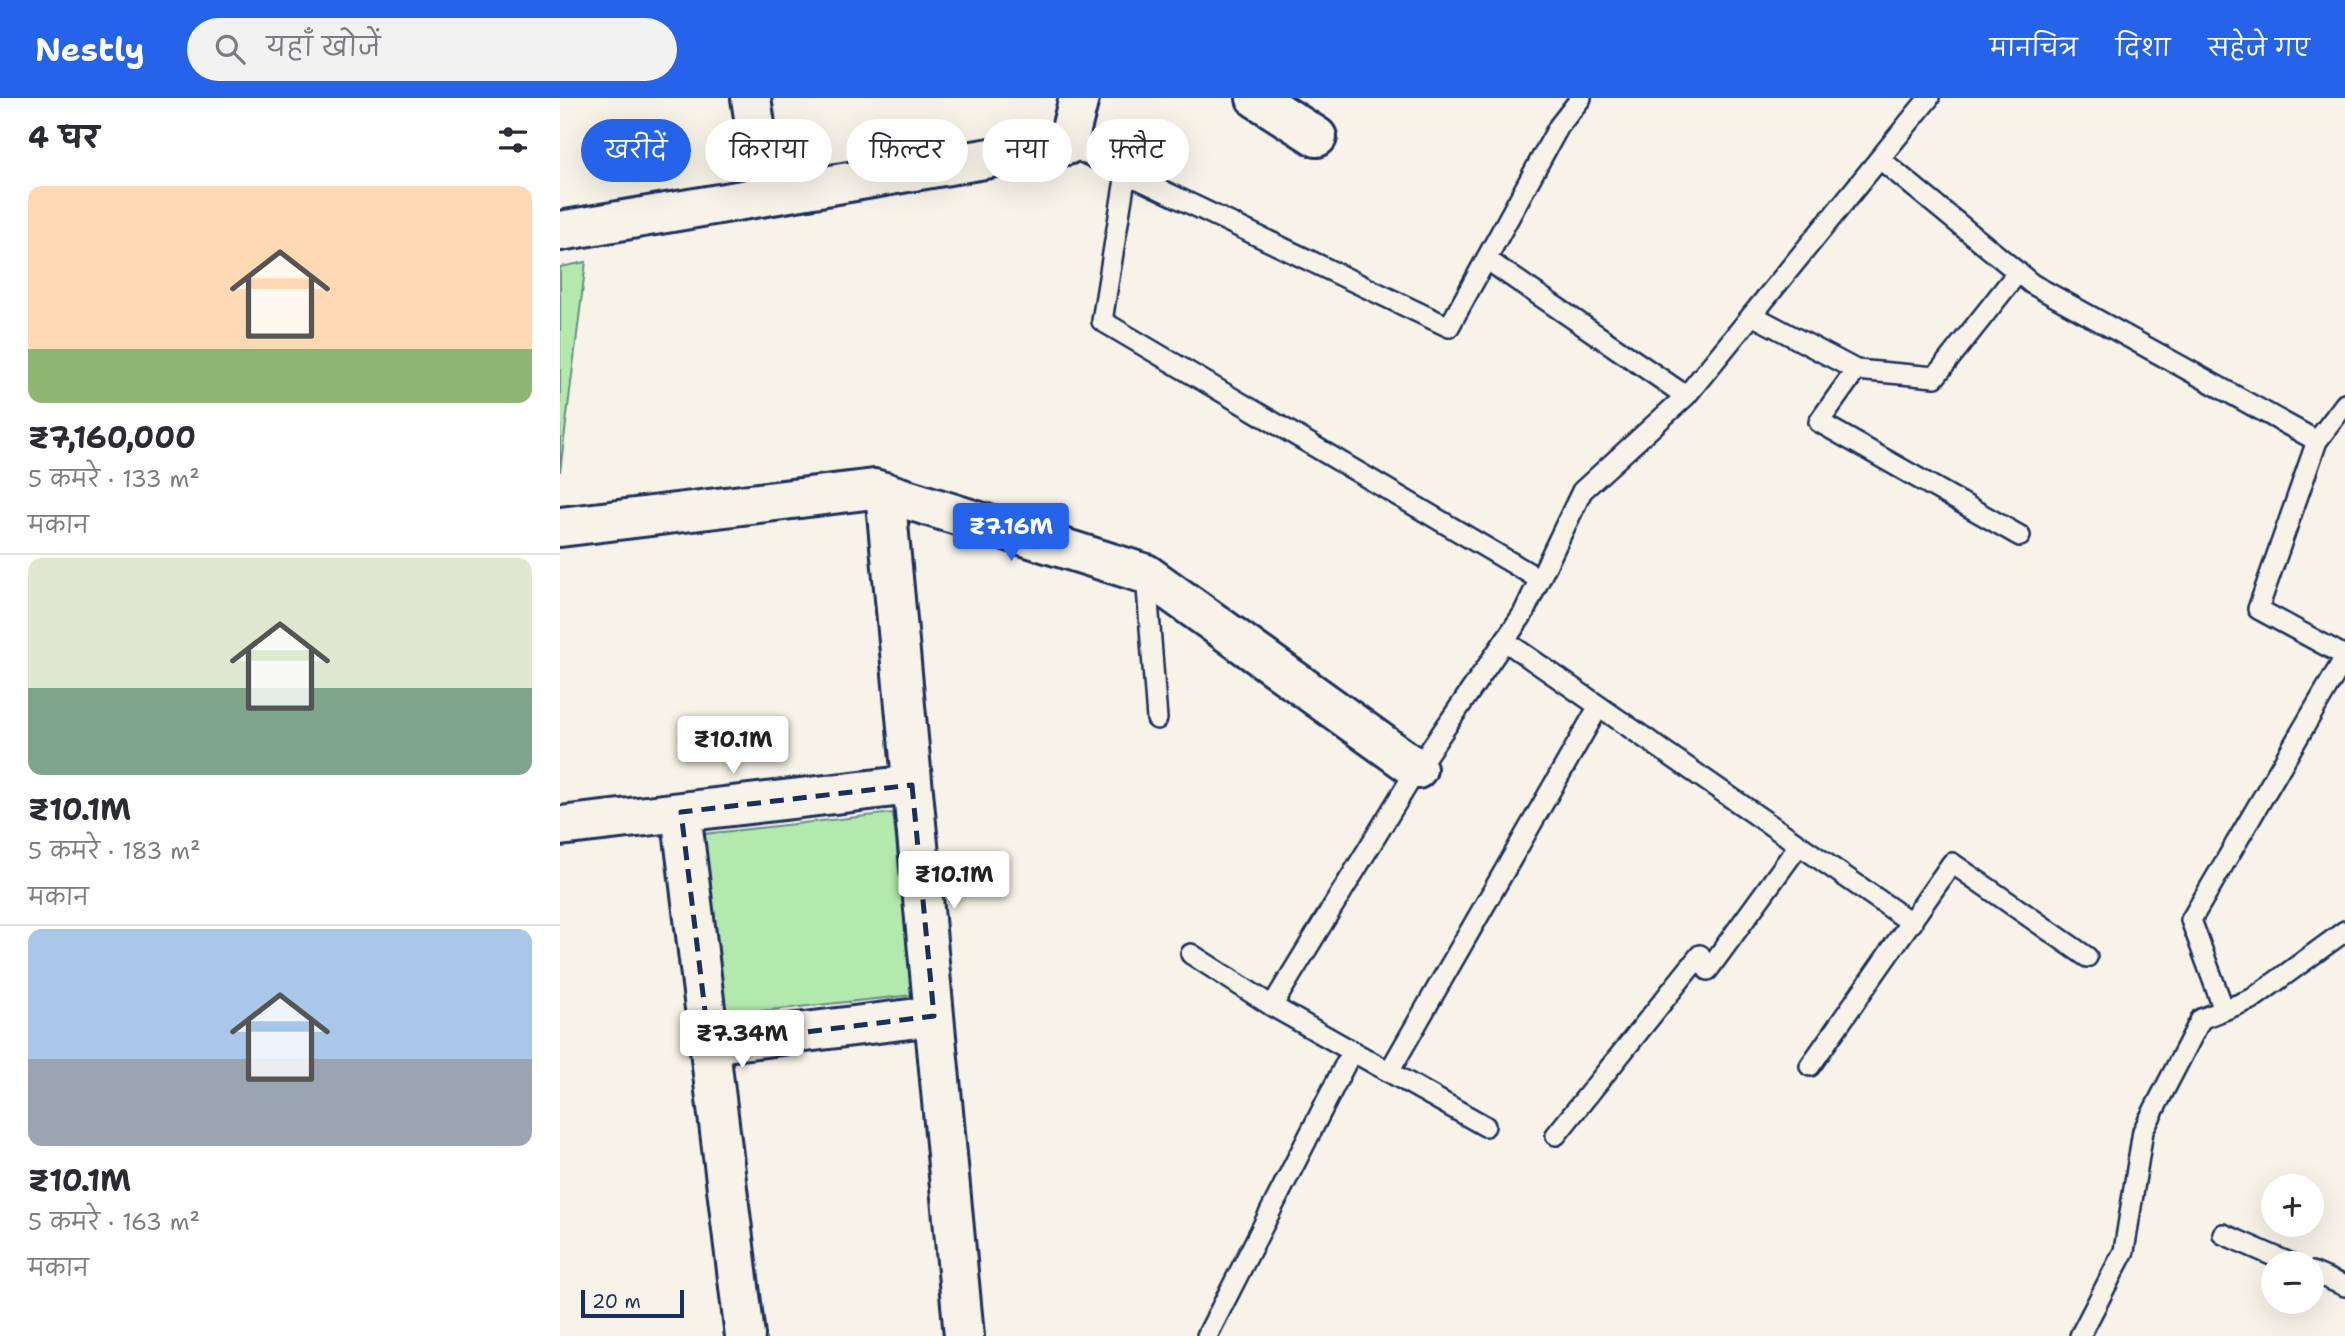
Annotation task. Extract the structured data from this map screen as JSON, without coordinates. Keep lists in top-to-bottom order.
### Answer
{
  "scale_bar": "20 m",
  "page": {
    "header": "Nestly",
    "search": "यहाँ खोजें",
    "nav": ["मानचित्र", "दिशा", "सहेजे गए"],
    "heading": "4 घर",
    "chip": [
      "खरीदें",
      "किराया",
      "फ़िल्टर",
      "नया",
      "फ़्लैट"
    ],
    "list": [
      {
        "name": "₹7,160,000",
        "note": "5 कमरे · 133 m² · मकान"
      },
      {
        "name": "₹10.1M",
        "note": "5 कमरे · 183 m² · मकान"
      },
      {
        "name": "₹10.1M",
        "note": "5 कमरे · 163 m² · मकान"
      }
    ],
    "price": [
      "₹7.16M",
      "₹10.1M",
      "₹10.1M",
      "₹7.34M"
    ],
    "map_buttons": ["+", "−"],
    "scale": "20 m"
  }
}
